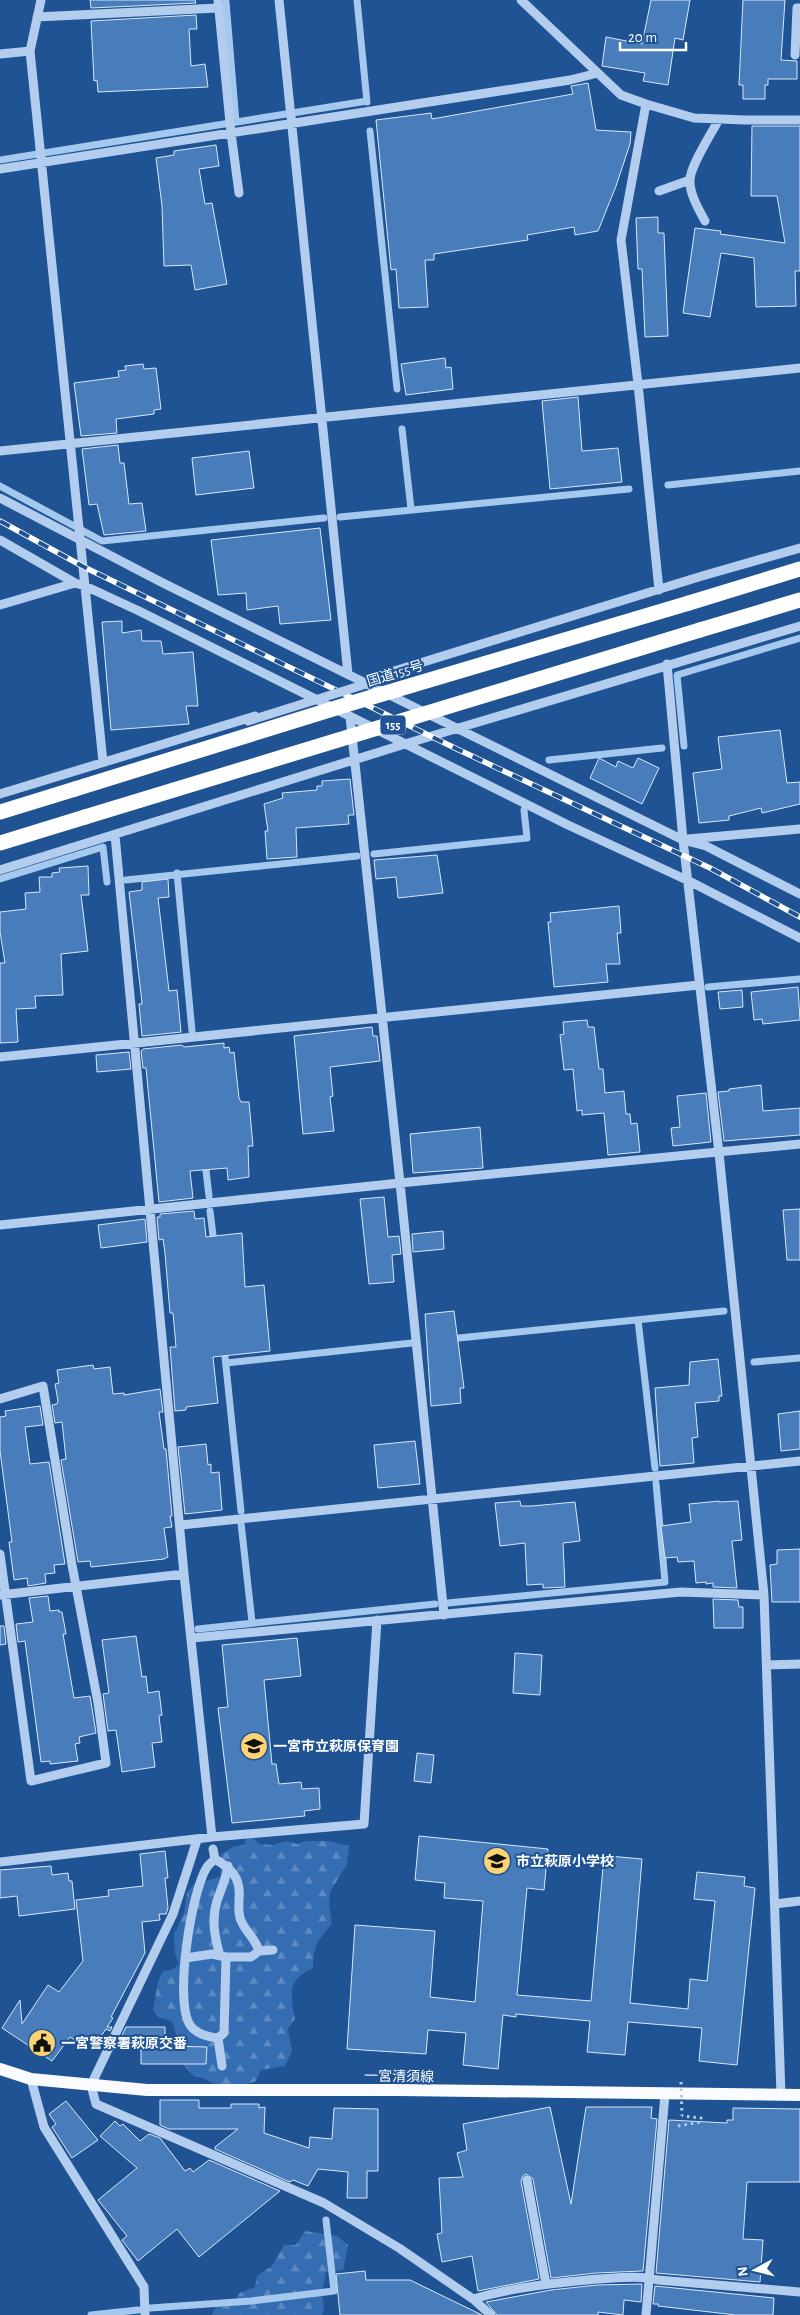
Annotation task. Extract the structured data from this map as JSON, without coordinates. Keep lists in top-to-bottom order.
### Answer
{
  "streets": {
    "highway": ["国道155号", "155"],
    "main road": ["一宮清須線"]
  },
  "places": {
    "school or university": ["一宮市立萩原保育園", "市立萩原小学校"],
    "public building": ["一宮警察署萩原交番"]
  },
  "scale_bar": "20 m",
  "north": "left"
}
